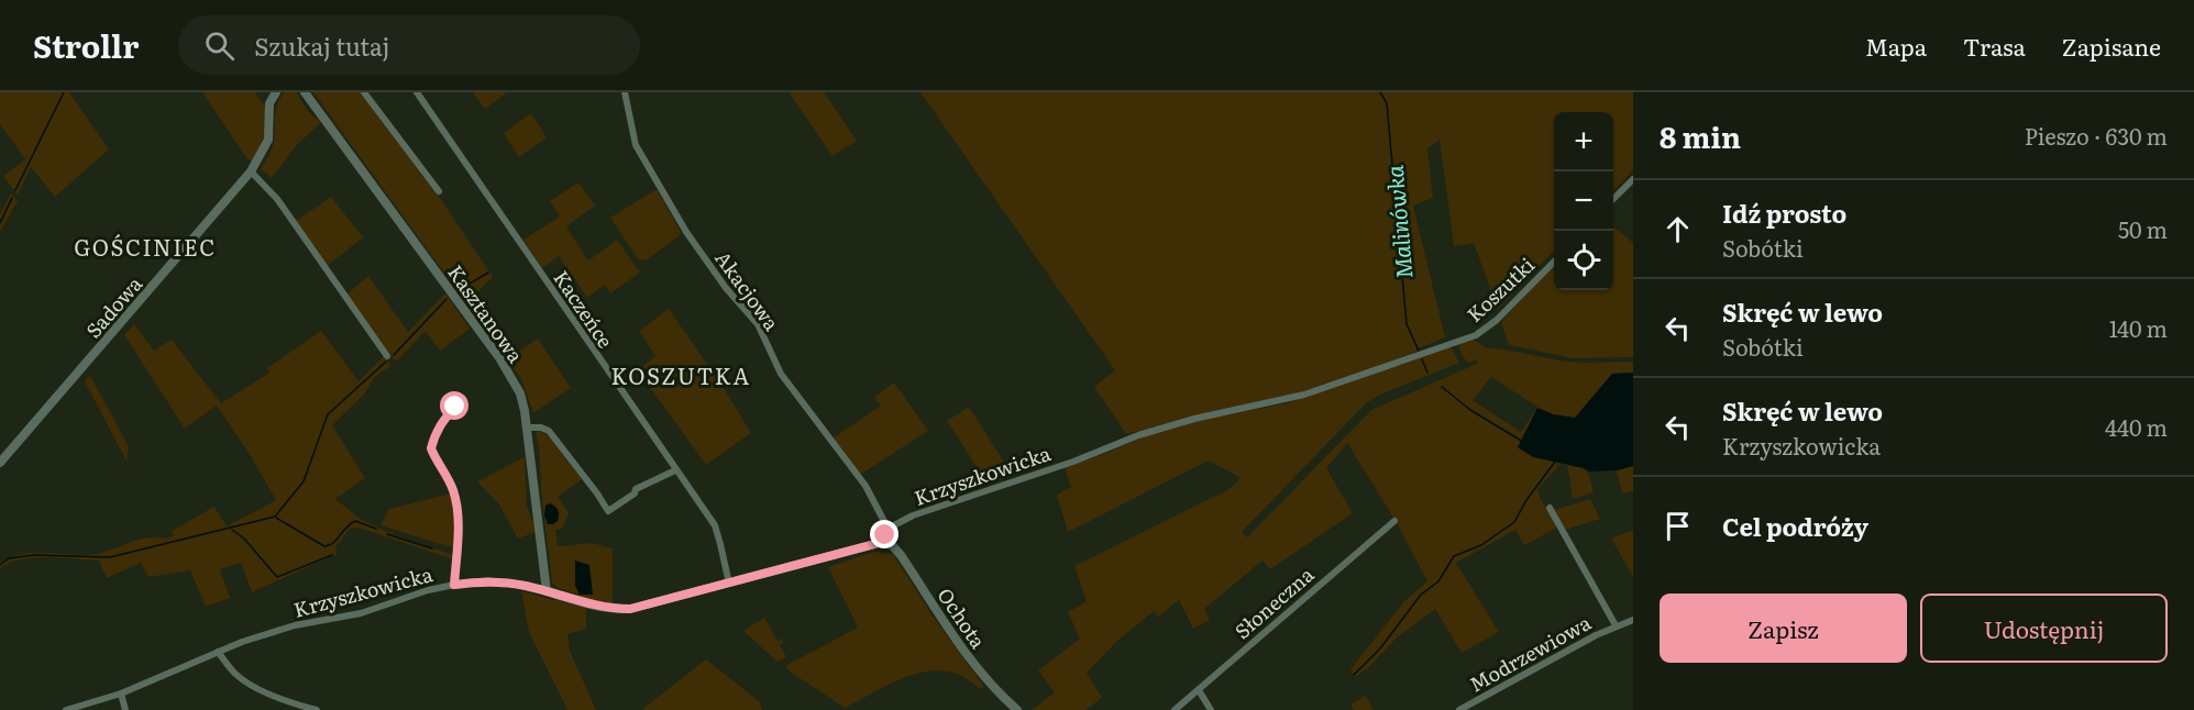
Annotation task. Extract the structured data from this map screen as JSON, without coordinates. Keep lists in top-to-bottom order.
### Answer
{
  "streets": {
    "street": [
      "Koszutki",
      "Akacjowa",
      "Sadowa",
      "Kaczeńce",
      "Kasztanowa",
      "Krzyszkowicka",
      "Słoneczna",
      "Ochota",
      "Modrzewiowa"
    ]
  },
  "crossings": [
    ["Koszutki", "Krzyszkowicka"],
    ["Akacjowa", "Krzyszkowicka"],
    ["Kaczeńce", "Krzyszkowicka"],
    ["Kasztanowa", "Krzyszkowicka"],
    ["Krzyszkowicka", "Ochota"]
  ],
  "districts": ["GOŚCINIEC", "KOSZUTKA"],
  "water": ["Malinówka"],
  "page": {
    "header": "Strollr",
    "search": "Szukaj tutaj",
    "nav": ["Mapa", "Trasa", "Zapisane"],
    "heading": ["8 min", "Pieszo · 630 m"],
    "map_buttons": ["+", "−"],
    "list": [
      ["Idź prosto", "Sobótki", "50 m"],
      ["Skręć w lewo", "Sobótki", "140 m"],
      ["Skręć w lewo", "Krzyszkowicka", "440 m"],
      "Cel podróży"
    ],
    "buttons": ["Zapisz", "Udostępnij"]
  }
}
